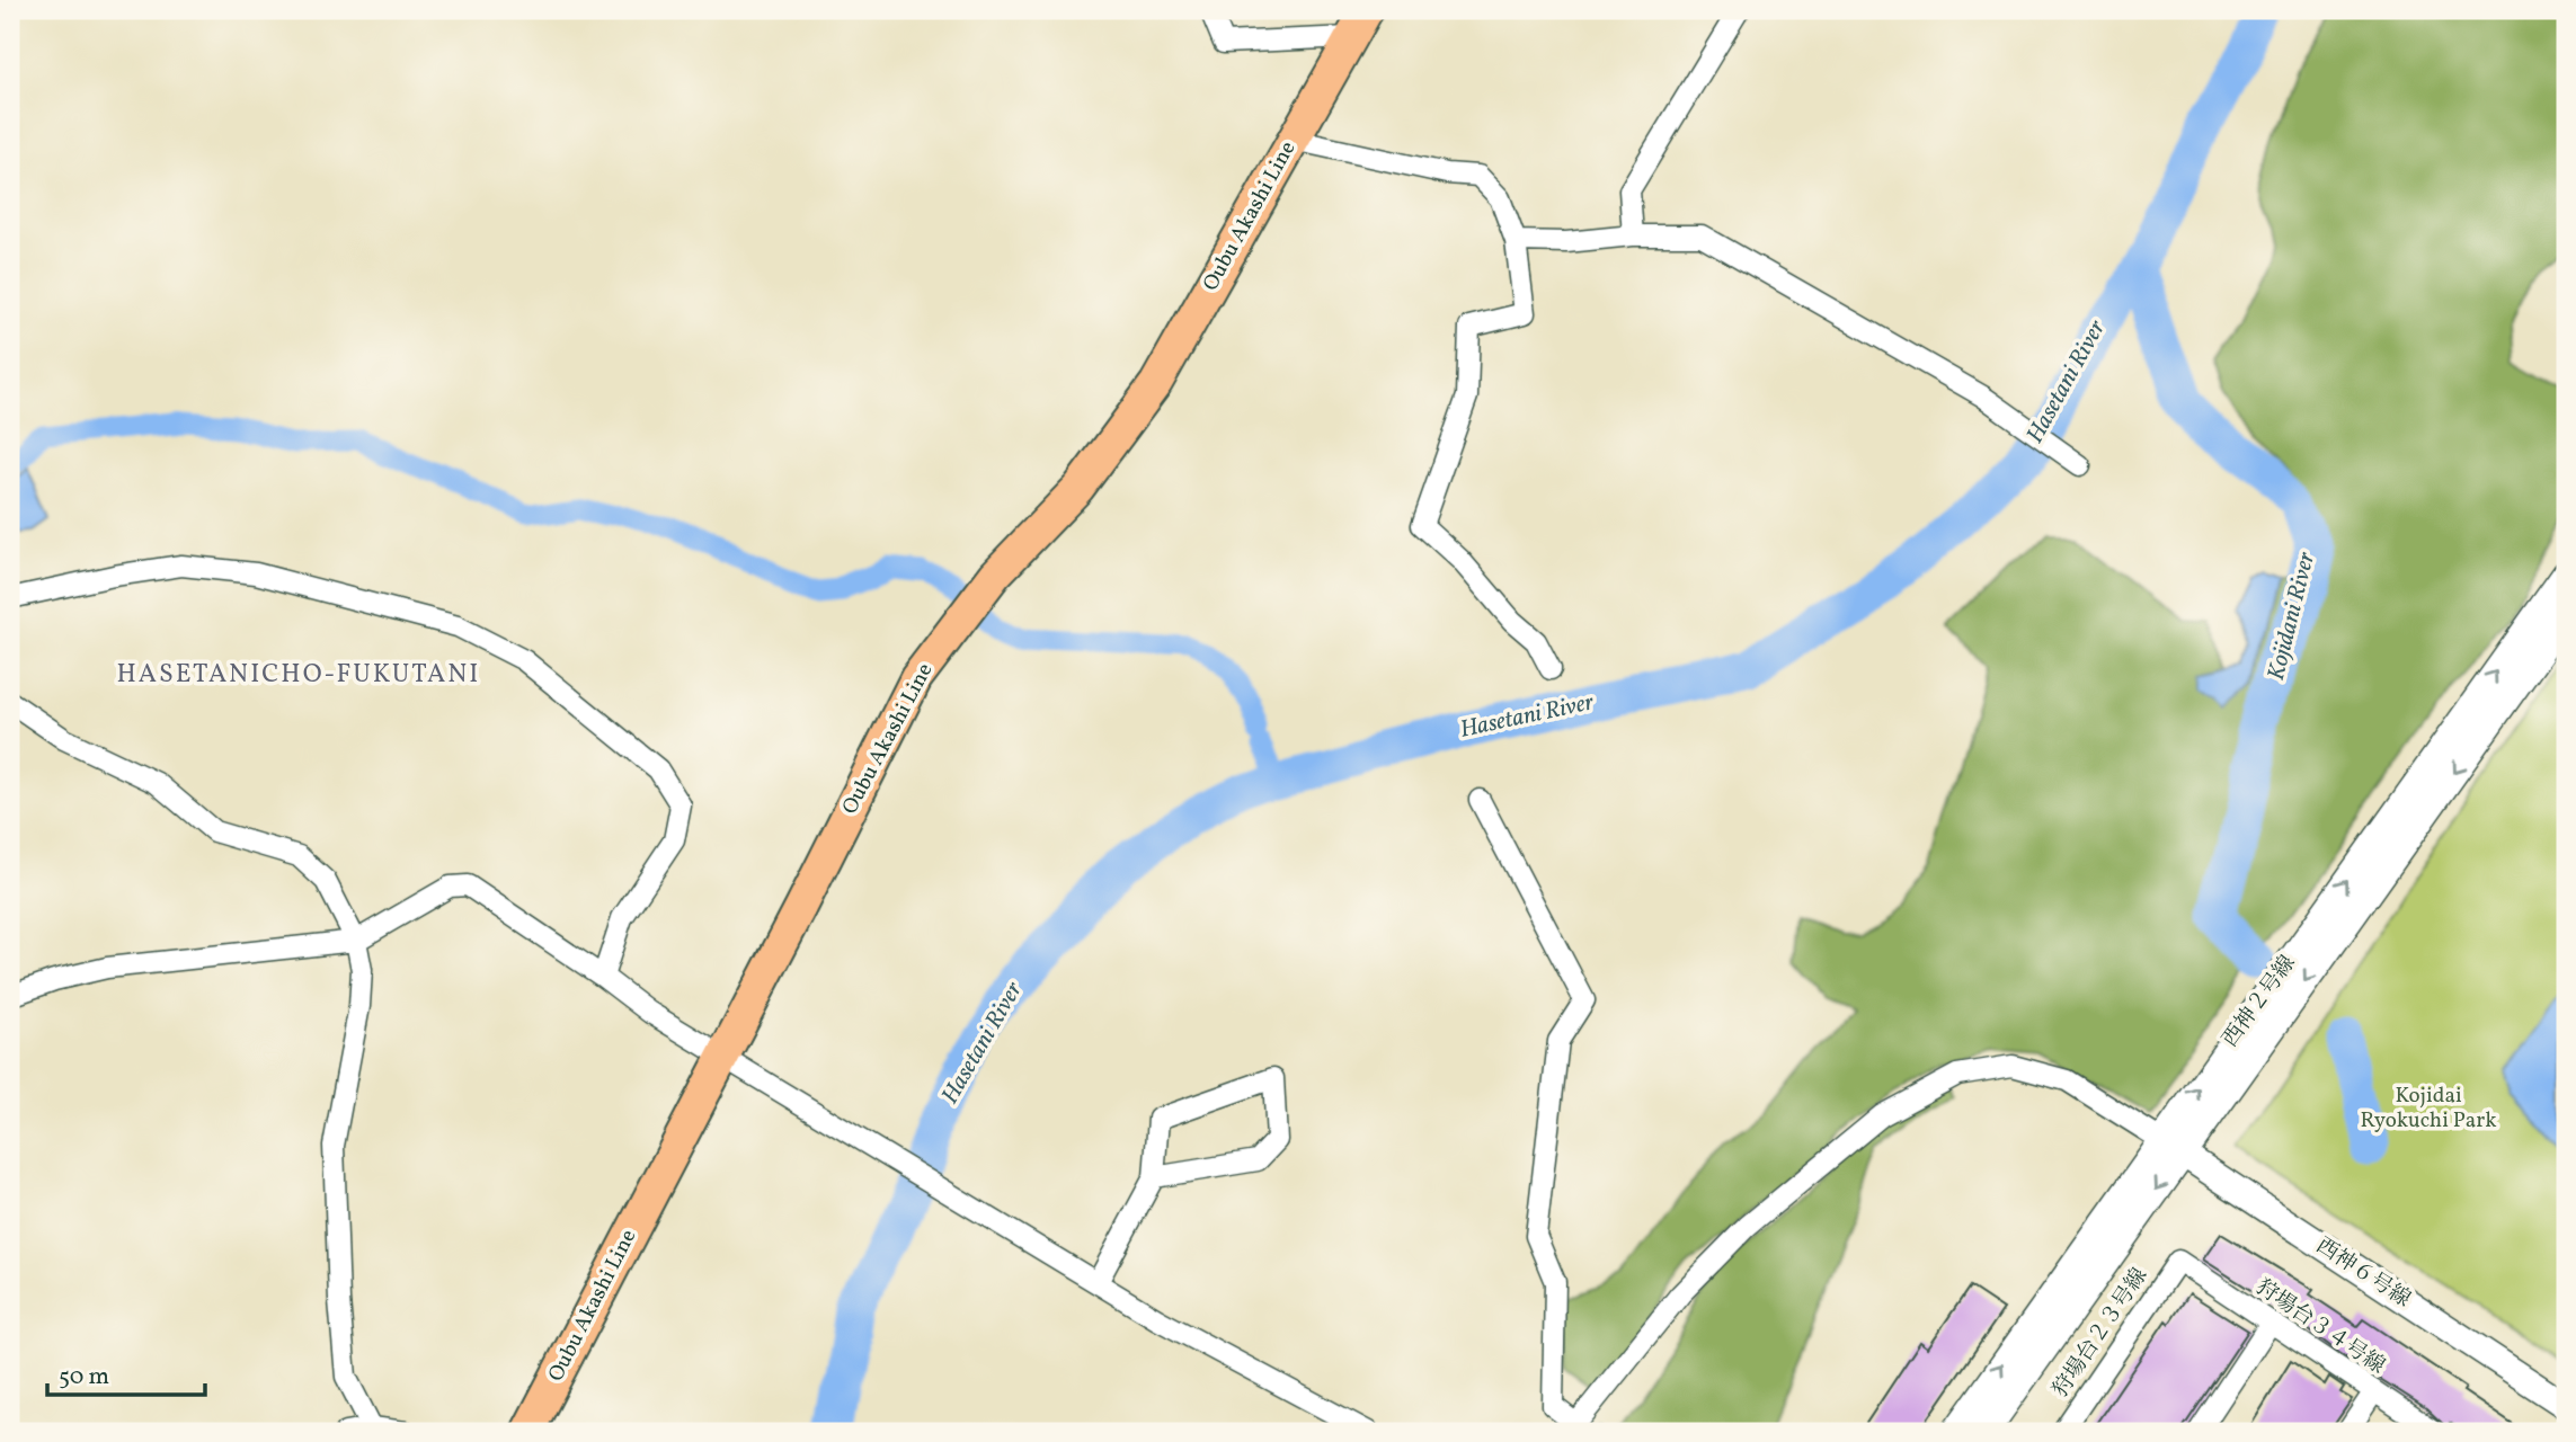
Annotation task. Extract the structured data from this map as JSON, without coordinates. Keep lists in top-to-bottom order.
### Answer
{
  "streets": {
    "main road": ["Oubu Akashi Line"],
    "street": [
      "西神２号線",
      "西神６号線",
      "狩場台３４号線",
      "狩場台２３号線"
    ]
  },
  "crossings": [
    ["西神２号線", "西神６号線"],
    ["狩場台３４号線", "狩場台２３号線"]
  ],
  "districts": ["HASETANICHO-FUKUTANI"],
  "water": ["Hasetani River", "Kojidani River"],
  "parks": ["Kojidai Ryokuchi Park"],
  "scale_bar": "50 m"
}
